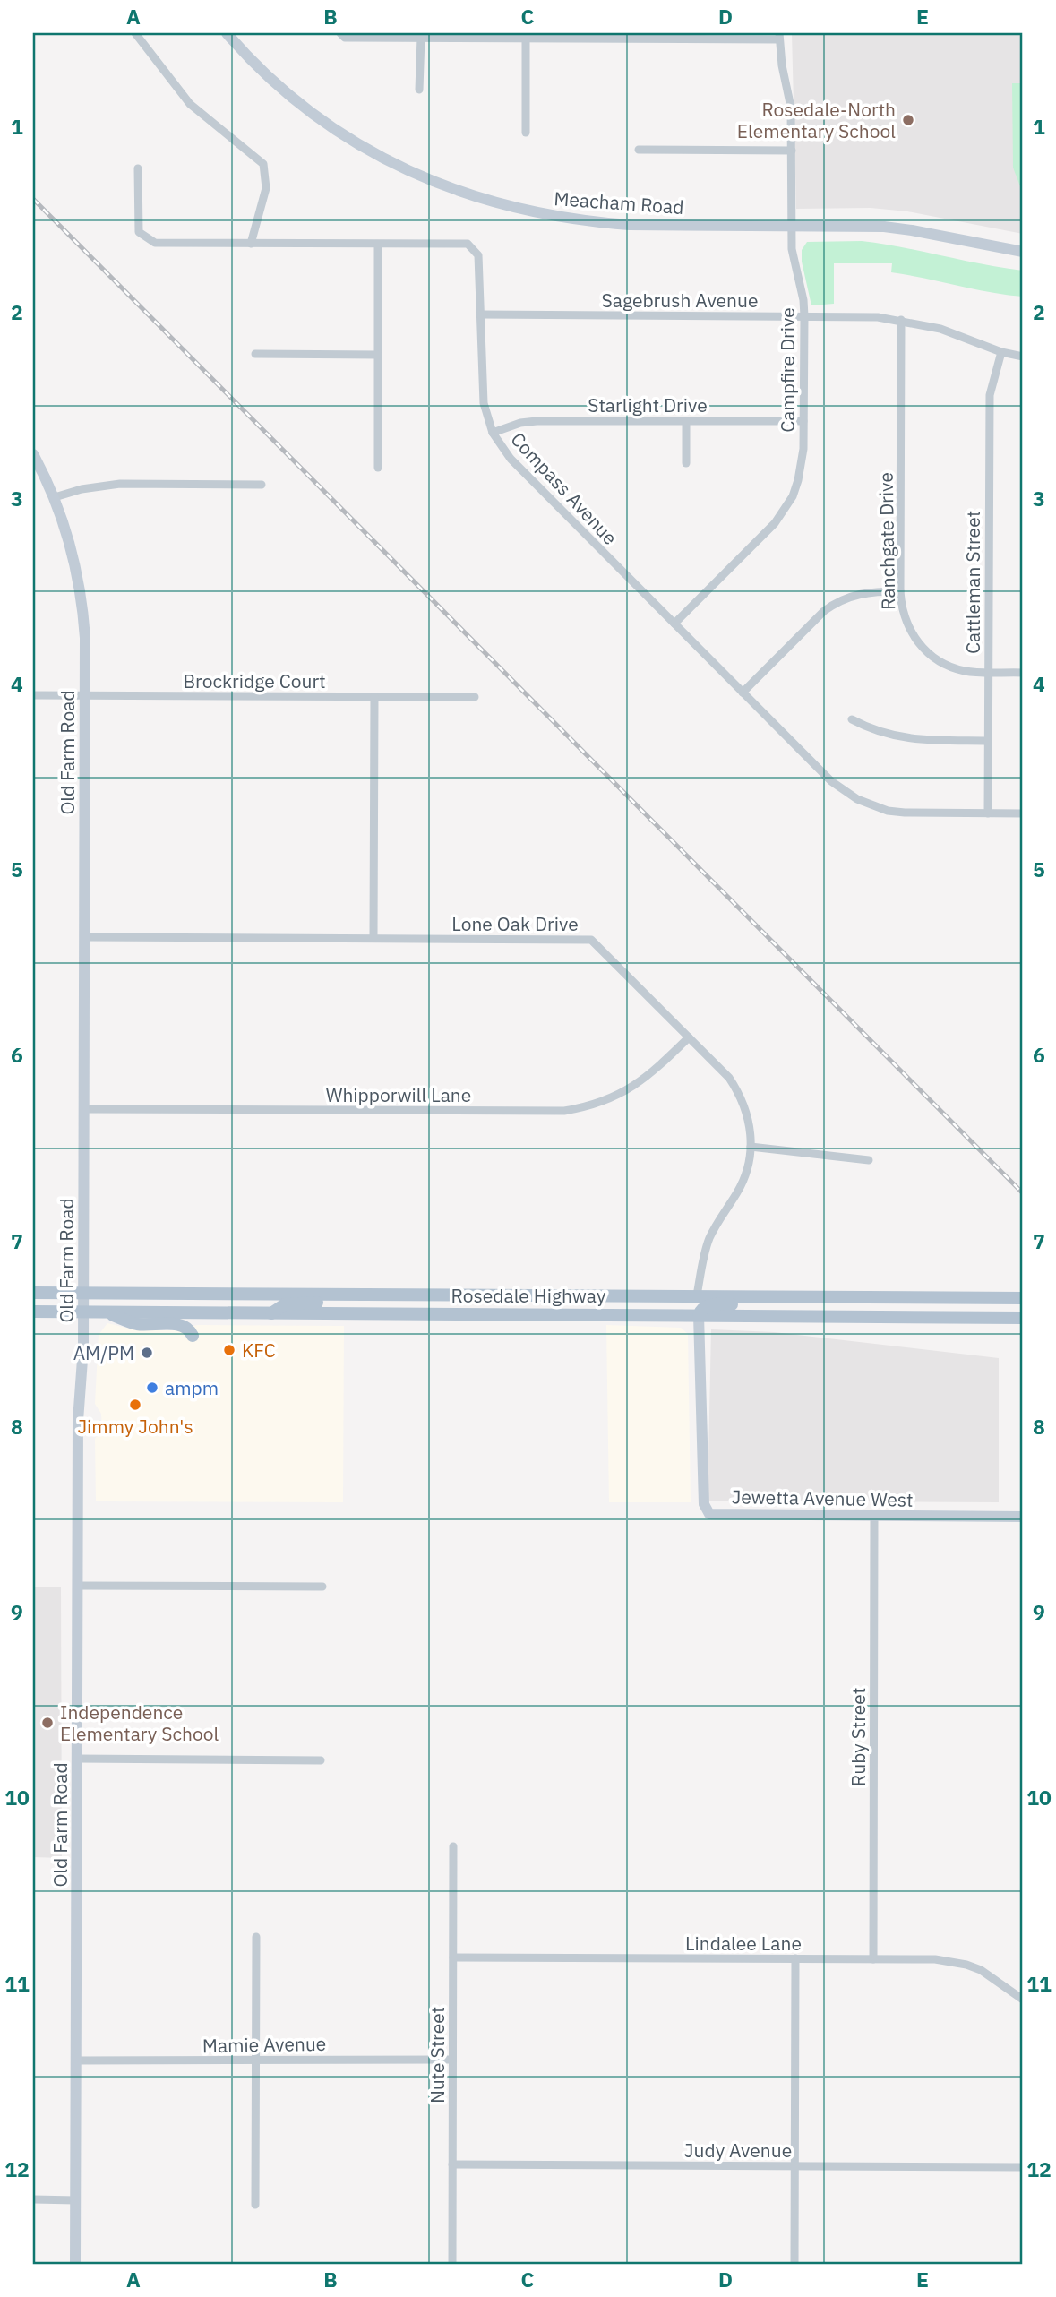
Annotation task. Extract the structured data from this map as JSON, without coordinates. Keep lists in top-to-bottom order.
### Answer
{
  "streets": {
    "main road": ["Rosedale Highway"],
    "street": [
      "Meacham Road",
      "Sagebrush Avenue",
      "Campfire Drive",
      "Starlight Drive",
      "Compass Avenue",
      "Ranchgate Drive",
      "Cattleman Street",
      "Brockridge Court",
      "Old Farm Road",
      "Lone Oak Drive",
      "Whipporwill Lane",
      "Jewetta Avenue West",
      "Ruby Street",
      "Lindalee Lane",
      "Mamie Avenue",
      "Nute Street",
      "Judy Avenue"
    ]
  },
  "crossings": [
    ["Meacham Road", "Campfire Drive"],
    ["Sagebrush Avenue", "Campfire Drive"],
    ["Sagebrush Avenue", "Compass Avenue"],
    ["Sagebrush Avenue", "Ranchgate Drive"],
    ["Sagebrush Avenue", "Cattleman Street"],
    ["Campfire Drive", "Starlight Drive"],
    ["Campfire Drive", "Compass Avenue"],
    ["Starlight Drive", "Compass Avenue"],
    ["Compass Avenue", "Cattleman Street"],
    ["Ranchgate Drive", "Cattleman Street"],
    ["Brockridge Court", "Old Farm Road"],
    ["Old Farm Road", "Lone Oak Drive"],
    ["Old Farm Road", "Whipporwill Lane"],
    ["Old Farm Road", "Rosedale Highway"],
    ["Old Farm Road", "Mamie Avenue"],
    ["Lone Oak Drive", "Whipporwill Lane"],
    ["Lone Oak Drive", "Rosedale Highway"],
    ["Rosedale Highway", "Jewetta Avenue West"],
    ["Jewetta Avenue West", "Ruby Street"],
    ["Ruby Street", "Lindalee Lane"],
    ["Lindalee Lane", "Nute Street"],
    ["Mamie Avenue", "Nute Street"],
    ["Nute Street", "Judy Avenue"]
  ],
  "places": [
    "Rosedale-North Elementary School",
    "KFC",
    "AM/PM",
    "ampm",
    "Jimmy John's",
    "Independence Elementary School"
  ],
  "grid": {
    "columns": [
      "A",
      "B",
      "C",
      "D",
      "E"
    ],
    "rows": [
      "1",
      "2",
      "3",
      "4",
      "5",
      "6",
      "7",
      "8",
      "9",
      "10",
      "11",
      "12"
    ]
  }
}
